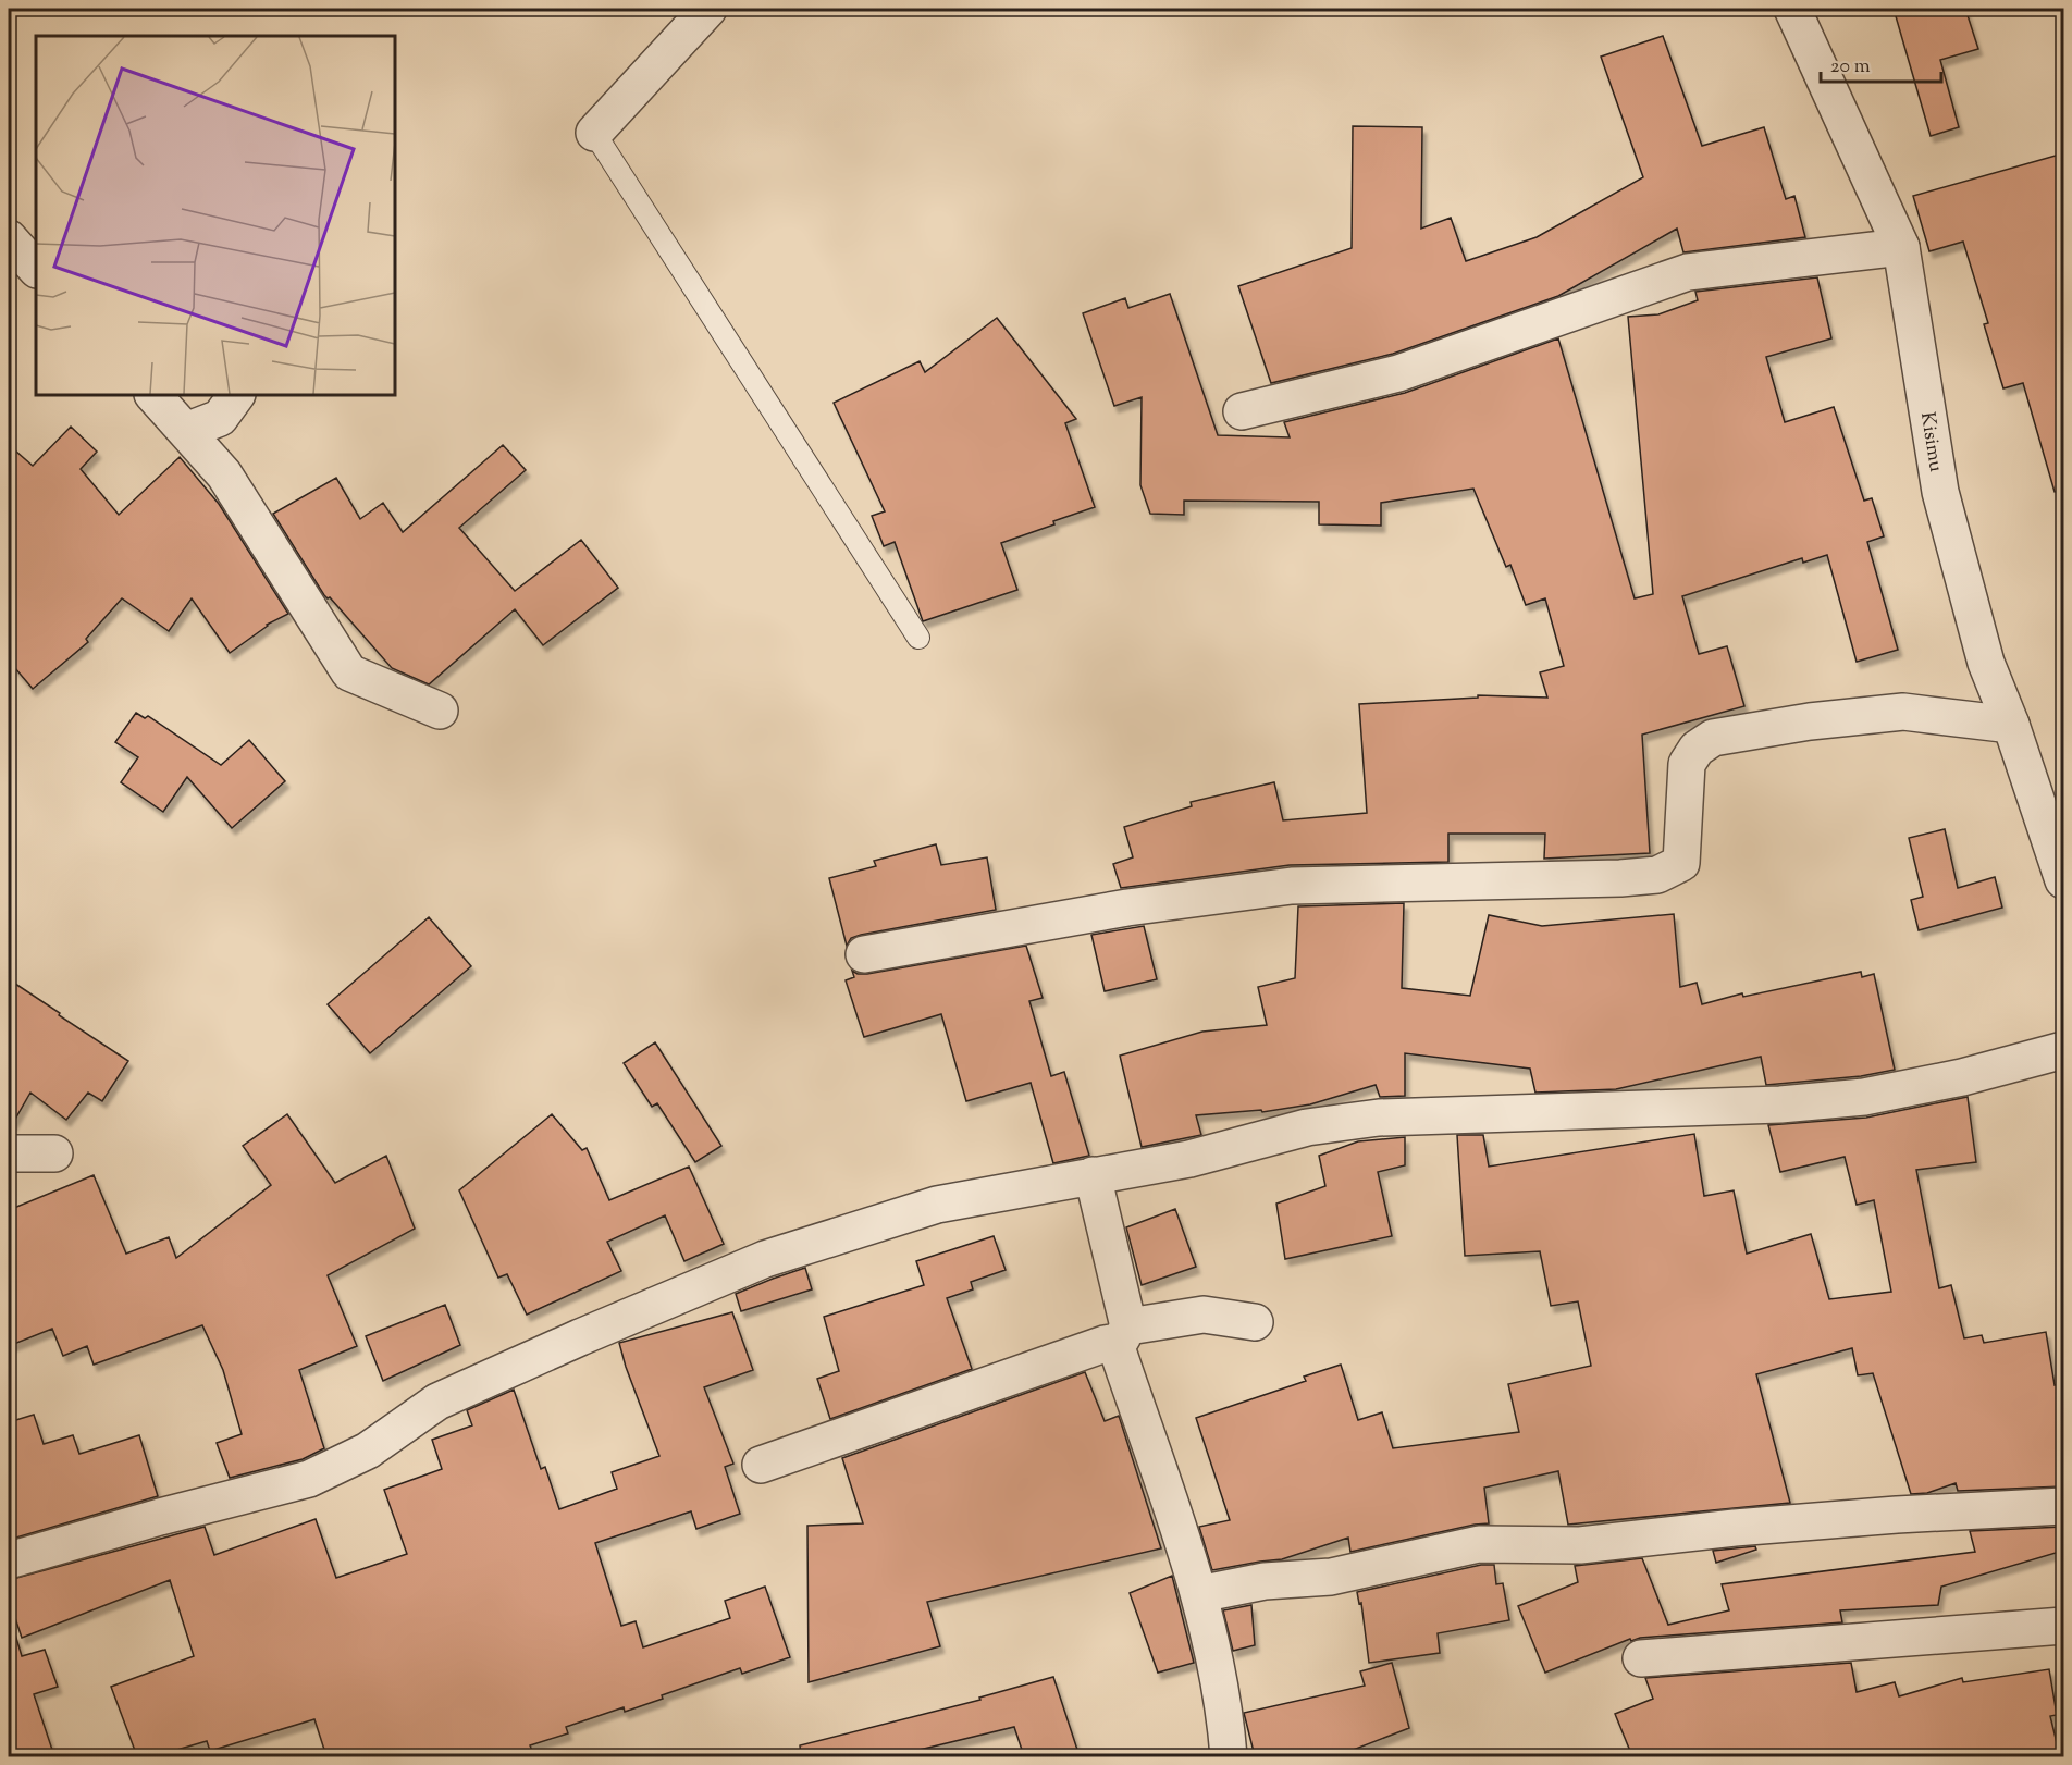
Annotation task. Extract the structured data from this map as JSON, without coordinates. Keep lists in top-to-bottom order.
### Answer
{
  "streets": {
    "street": ["Kisimu"]
  },
  "scale_bar": "20 m"
}
